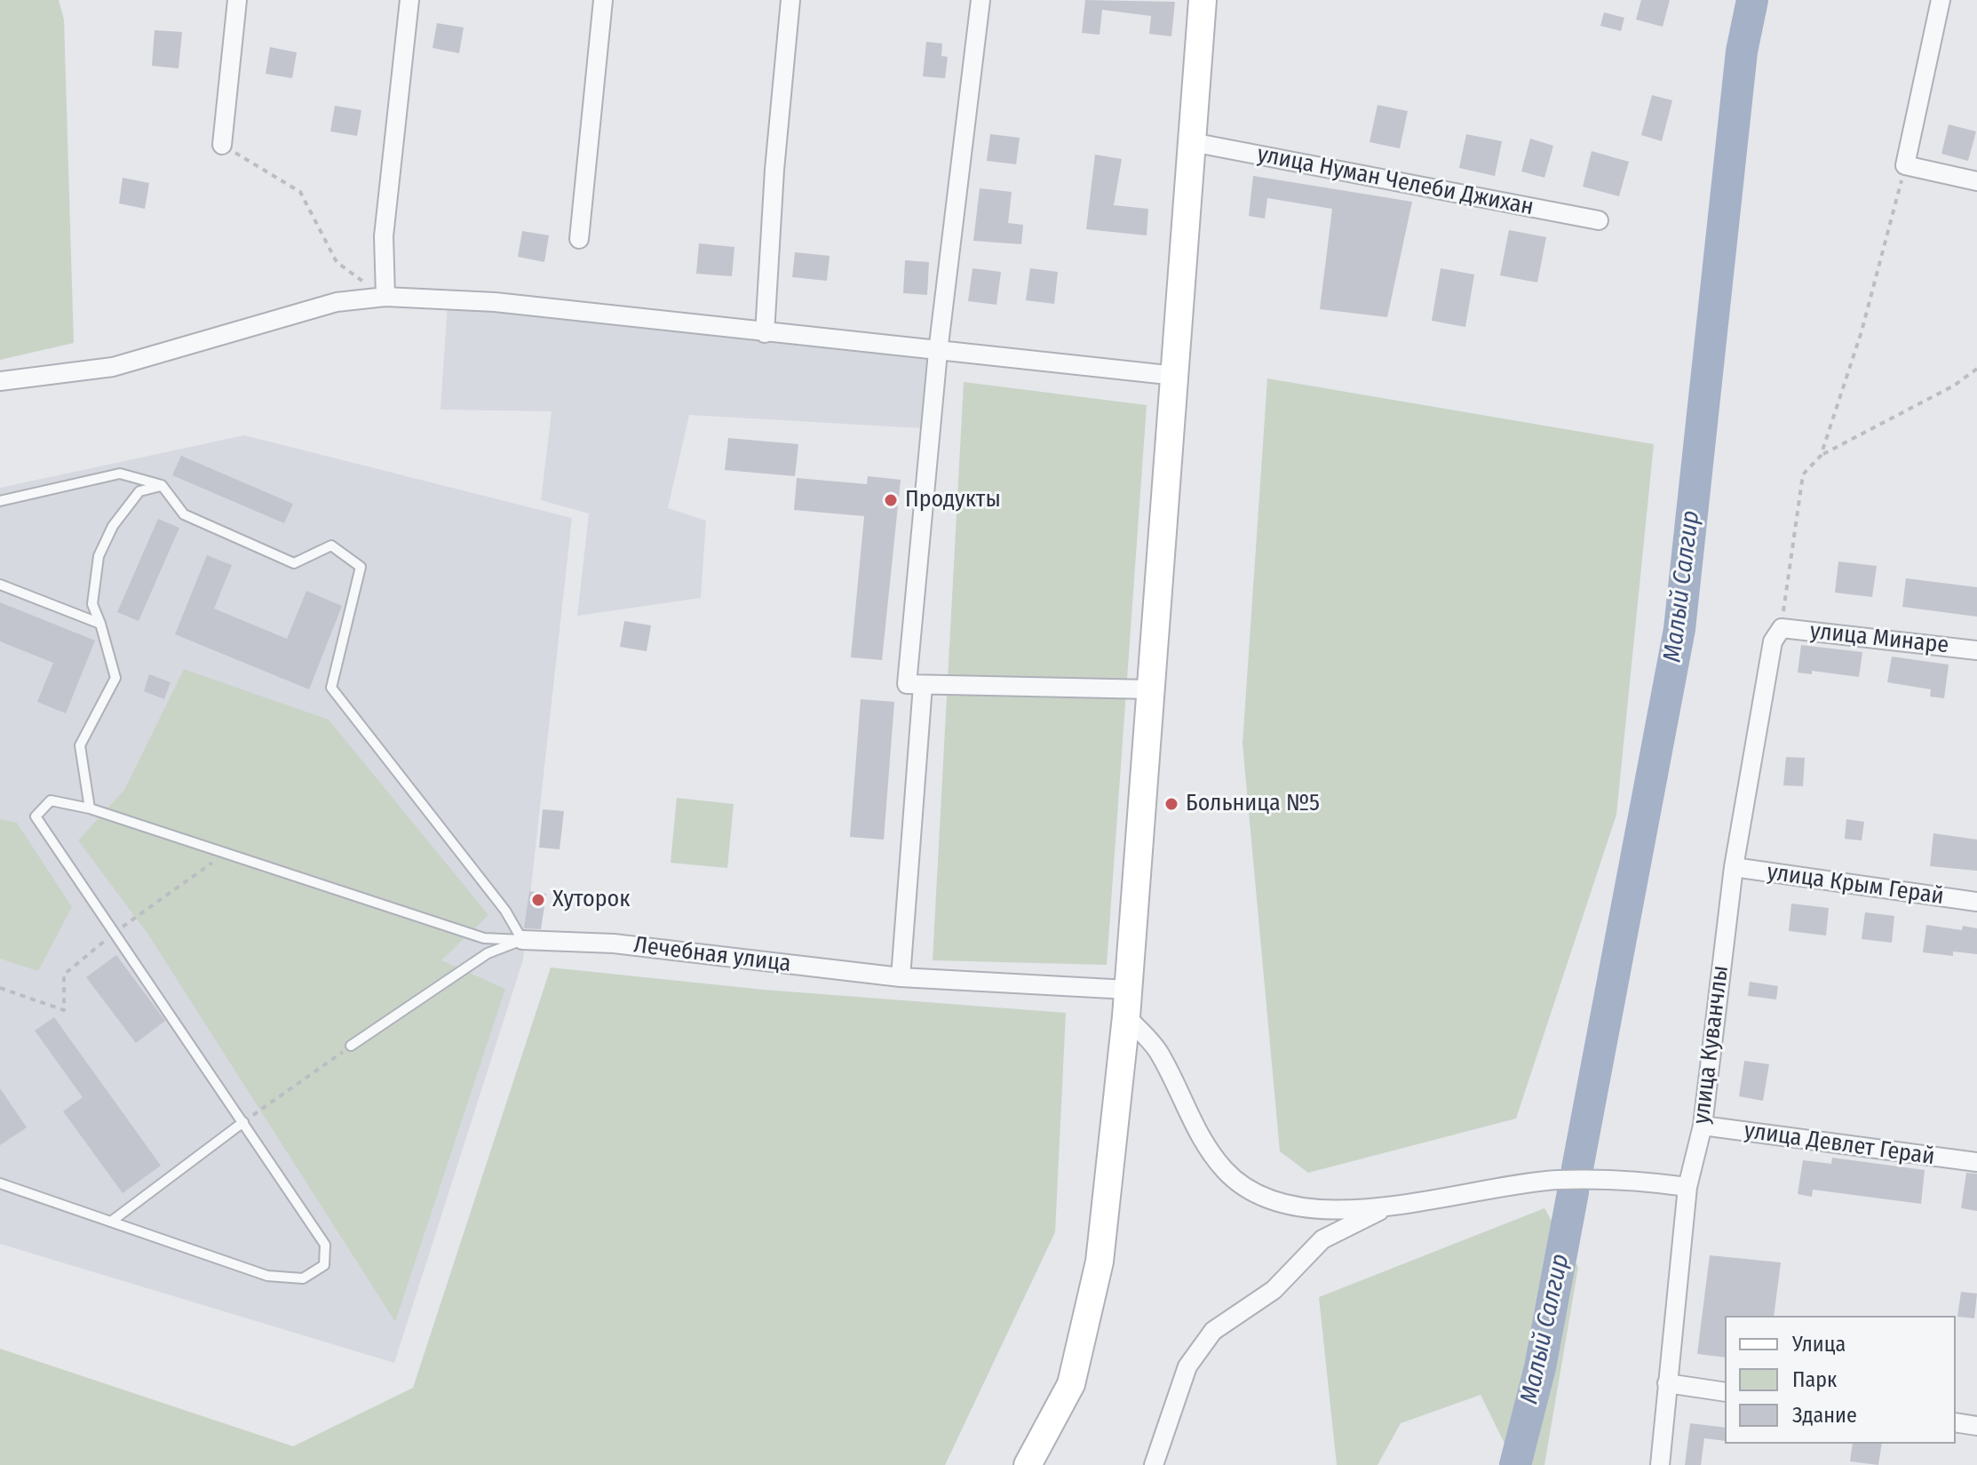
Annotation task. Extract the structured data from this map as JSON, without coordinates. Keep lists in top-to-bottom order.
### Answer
{
  "streets": {
    "street": [
      "улица Нуман Челеби Джихан",
      "улица Минаре",
      "улица Крым Герай",
      "Лечебная улица",
      "улица Куванчлы",
      "улица Девлет Герай"
    ]
  },
  "crossings": [
    ["улица Минаре", "улица Куванчлы"],
    ["улица Крым Герай", "улица Куванчлы"],
    ["улица Куванчлы", "улица Девлет Герай"]
  ],
  "water": ["Малый Салгир"],
  "places": ["Продукты", "Больница №5", "Хуторок"],
  "legend": ["Улица", "Парк", "Здание"]
}
